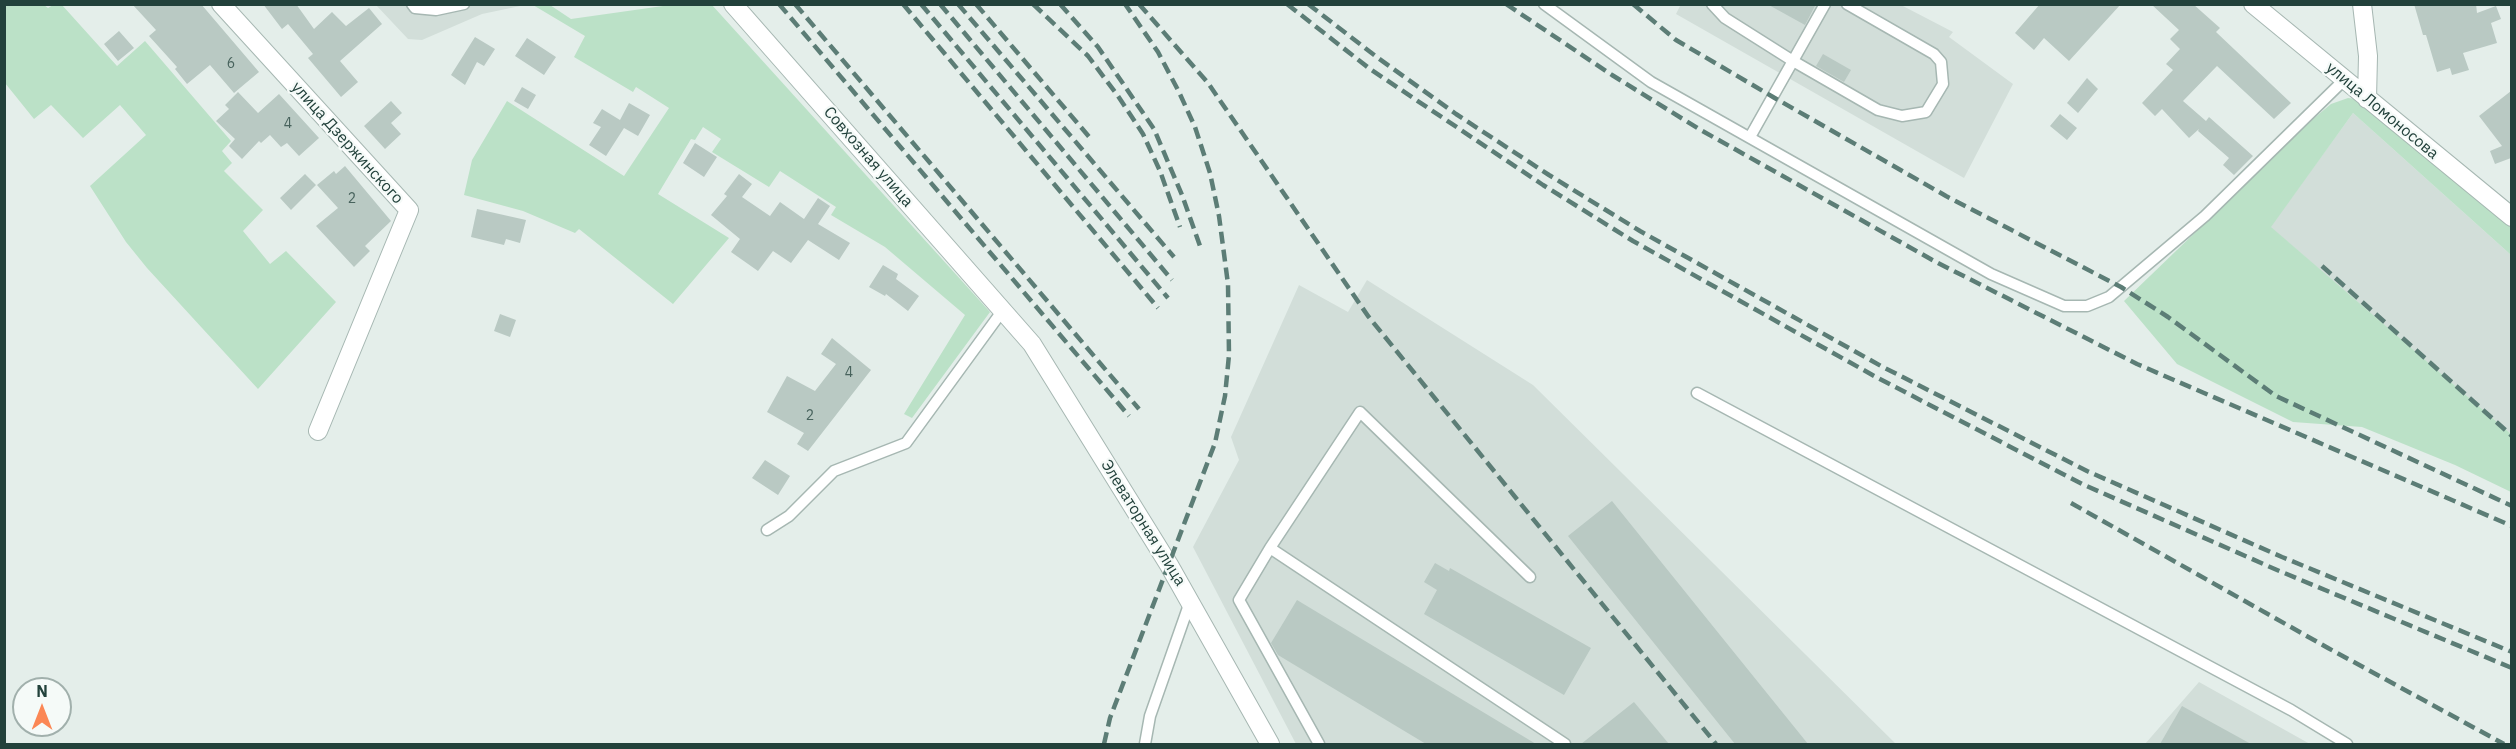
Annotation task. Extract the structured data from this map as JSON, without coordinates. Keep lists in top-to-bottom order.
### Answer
{
  "streets": {
    "street": [
      "улица Ломоносова",
      "улица Дзержинского",
      "Совхозная улица",
      "Элеваторная улица"
    ]
  },
  "crossings": [
    ["Совхозная улица", "Элеваторная улица"]
  ],
  "house_numbers": [
    "6",
    "4",
    "2",
    "4",
    "2"
  ],
  "north": "top"
}
